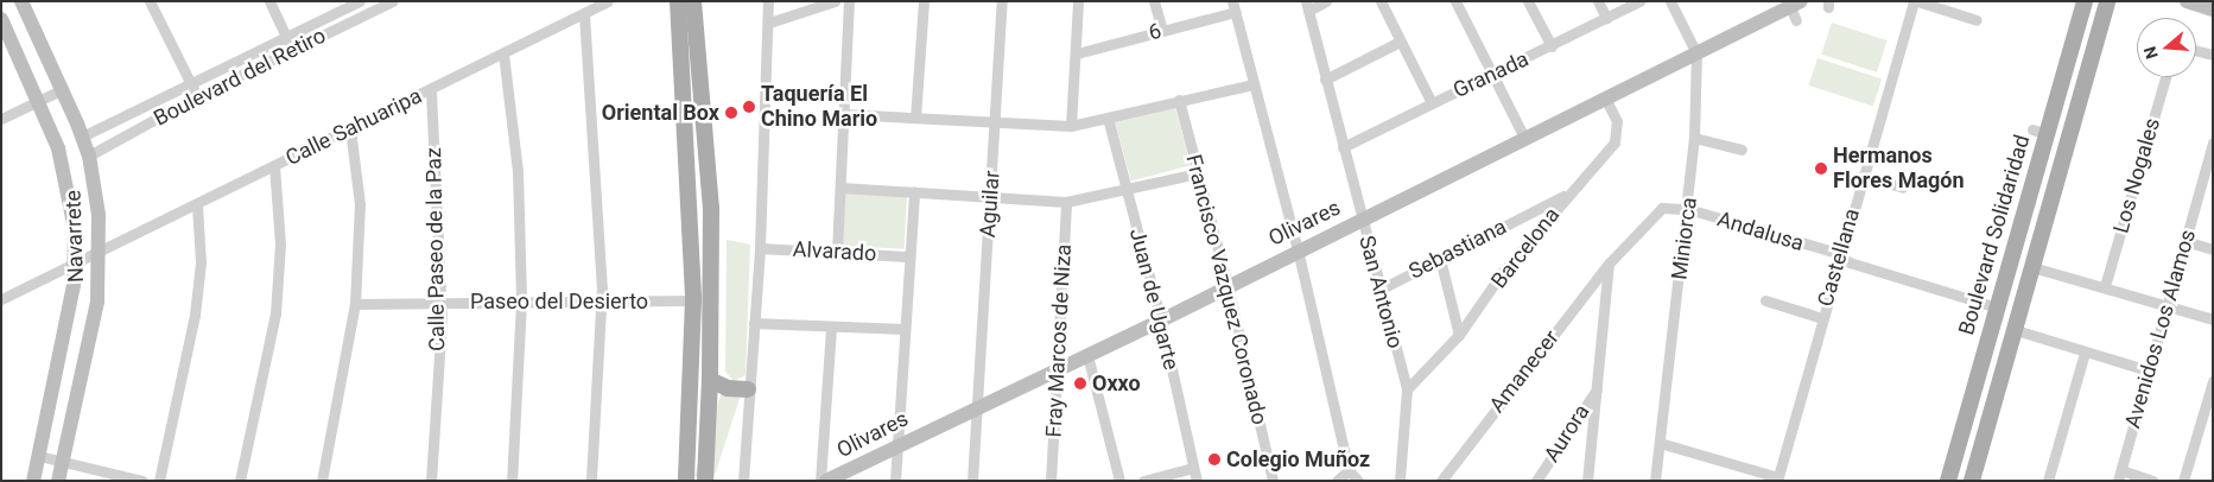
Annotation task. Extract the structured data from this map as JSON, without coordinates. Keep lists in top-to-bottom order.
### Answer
{
  "streets": {
    "main road": ["Olivares", "Boulevard Solidaridad", "Navarrete"],
    "street": [
      "6",
      "Granada",
      "Boulevard del Retiro",
      "Calle Sahuaripa",
      "Los Nogales",
      "Aguilar",
      "Andalusa",
      "Miniorca",
      "Barcelona",
      "Calle Paseo de la Paz",
      "Sebastiana",
      "Alvarado",
      "Castellana",
      "Francisco Vazquez Coronado",
      "San Antonio",
      "Juan de Ugarte",
      "Paseo del Desierto",
      "Avenidos Los Alamos",
      "Fray Marcos de Niza",
      "Amanecer",
      "Aurora"
    ]
  },
  "crossings": [
    ["Granada", "San Antonio"],
    ["Boulevard del Retiro", "Navarrete"],
    ["Calle Sahuaripa", "Navarrete"],
    ["Calle Sahuaripa", "Calle Paseo de la Paz"],
    ["Aguilar", "Olivares"],
    ["Olivares", "Miniorca"],
    ["Olivares", "Barcelona"],
    ["Olivares", "Francisco Vazquez Coronado"],
    ["Olivares", "San Antonio"],
    ["Olivares", "Juan de Ugarte"],
    ["Olivares", "Fray Marcos de Niza"],
    ["Andalusa", "Boulevard Solidaridad"],
    ["Andalusa", "Miniorca"],
    ["Andalusa", "Castellana"],
    ["Andalusa", "Amanecer"],
    ["Barcelona", "Sebastiana"],
    ["Barcelona", "San Antonio"],
    ["Calle Paseo de la Paz", "Paseo del Desierto"],
    ["Sebastiana", "San Antonio"]
  ],
  "places": [
    "Taquería El Chino Mario",
    "Oriental Box",
    "Hermanos Flores Magón",
    "Oxxo",
    "Colegio Muñoz"
  ],
  "north": "left"
}
